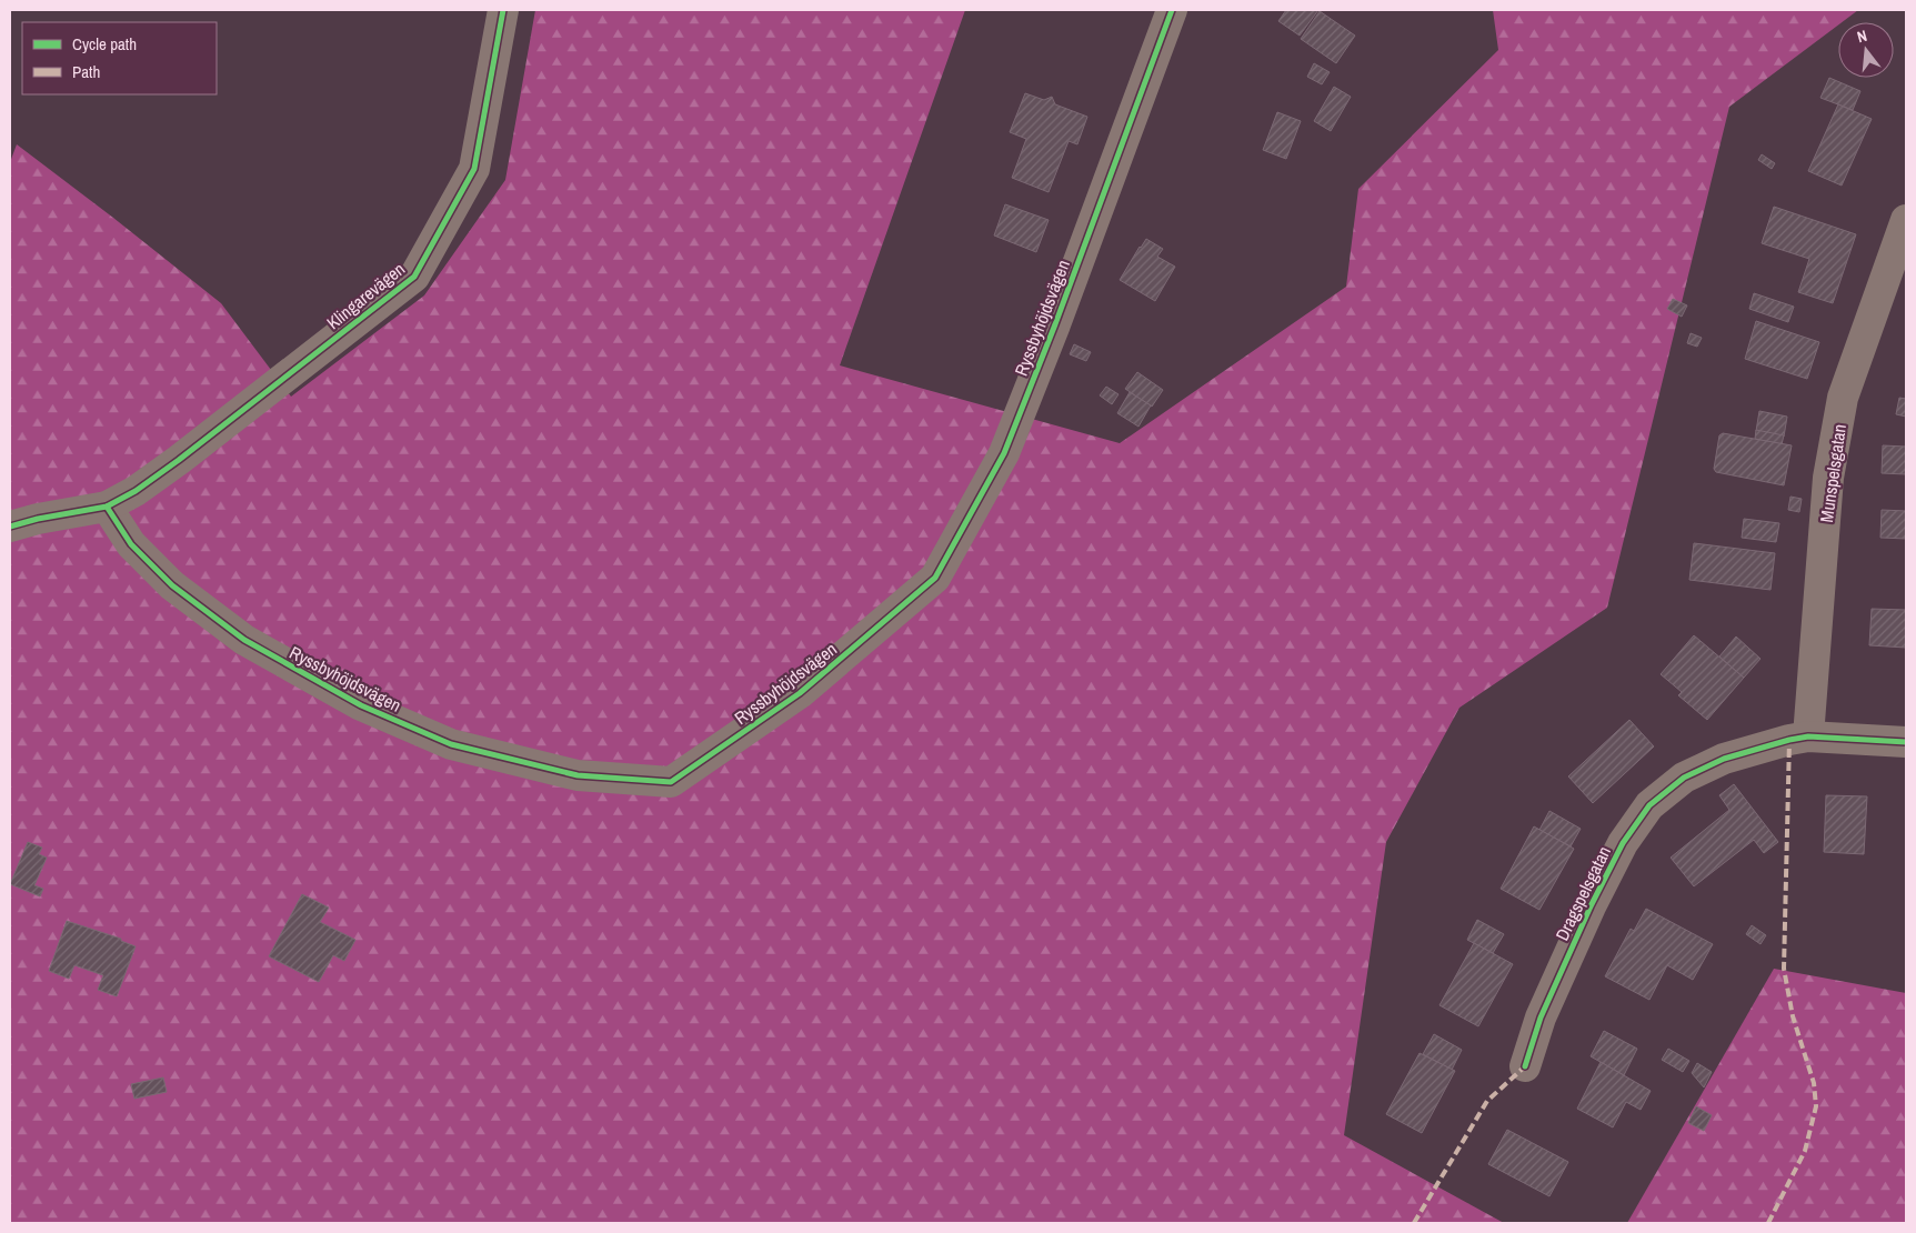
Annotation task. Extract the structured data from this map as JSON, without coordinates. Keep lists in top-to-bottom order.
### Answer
{
  "streets": {
    "street": [
      "Klingarevägen",
      "Ryssbyhöjdsvägen",
      "Munspelsgatan",
      "Dragspelsgatan"
    ]
  },
  "crossings": [
    ["Klingarevägen", "Ryssbyhöjdsvägen"],
    ["Munspelsgatan", "Dragspelsgatan"]
  ],
  "legend": ["Cycle path", "Path"],
  "north": "top"
}
